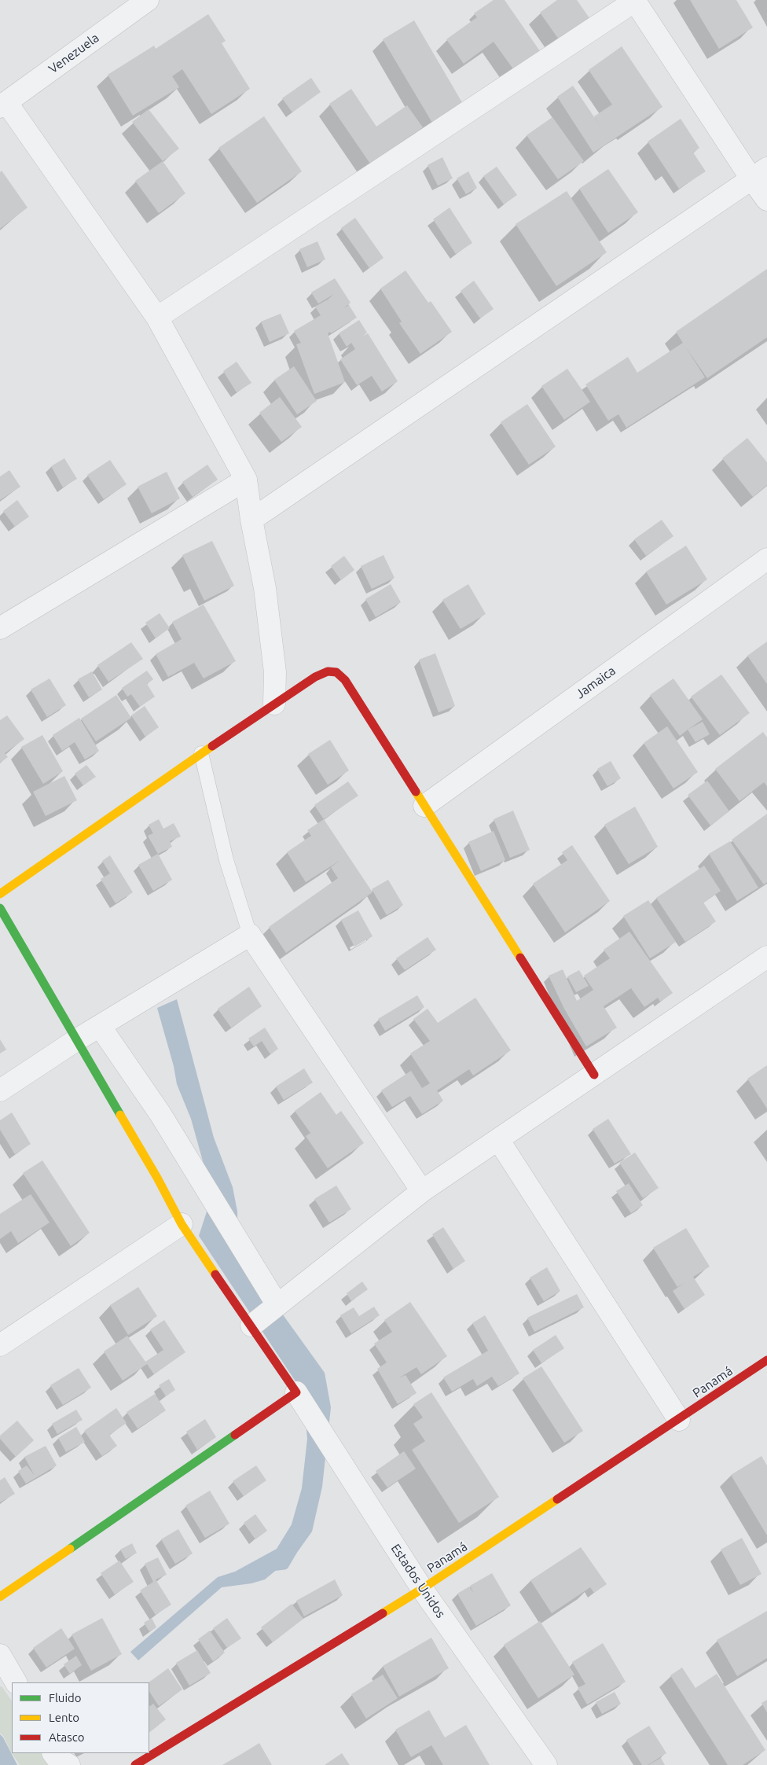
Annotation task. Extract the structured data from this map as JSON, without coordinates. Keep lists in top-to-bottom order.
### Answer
{
  "streets": {
    "street": [
      "Venezuela",
      "Jamaica",
      "Panamá",
      "Estados Unidos"
    ]
  },
  "crossings": [
    ["Panamá", "Estados Unidos"]
  ],
  "legend": ["Fluido", "Lento", "Atasco"]
}
